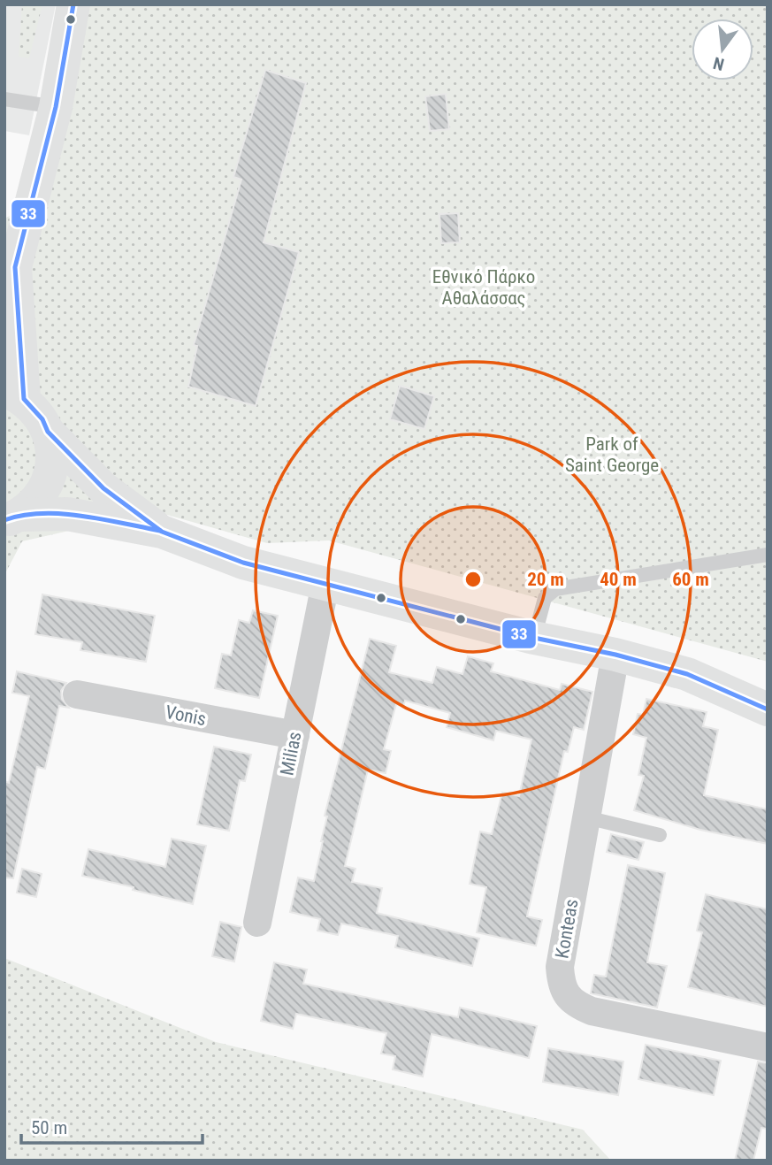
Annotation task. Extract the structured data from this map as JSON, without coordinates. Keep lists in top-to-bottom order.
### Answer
{
  "streets": {
    "street": ["Vonis", "Milias", "Konteas"]
  },
  "crossings": [
    ["Vonis", "Milias"]
  ],
  "parks": ["Εθνικό Πάρκο Αθαλάσσας", "Park of Saint George"],
  "lines": ["transit line 33"],
  "scale_bar": "50 m",
  "north": "bottom",
  "rings": ["20 m", "40 m", "60 m"]
}
